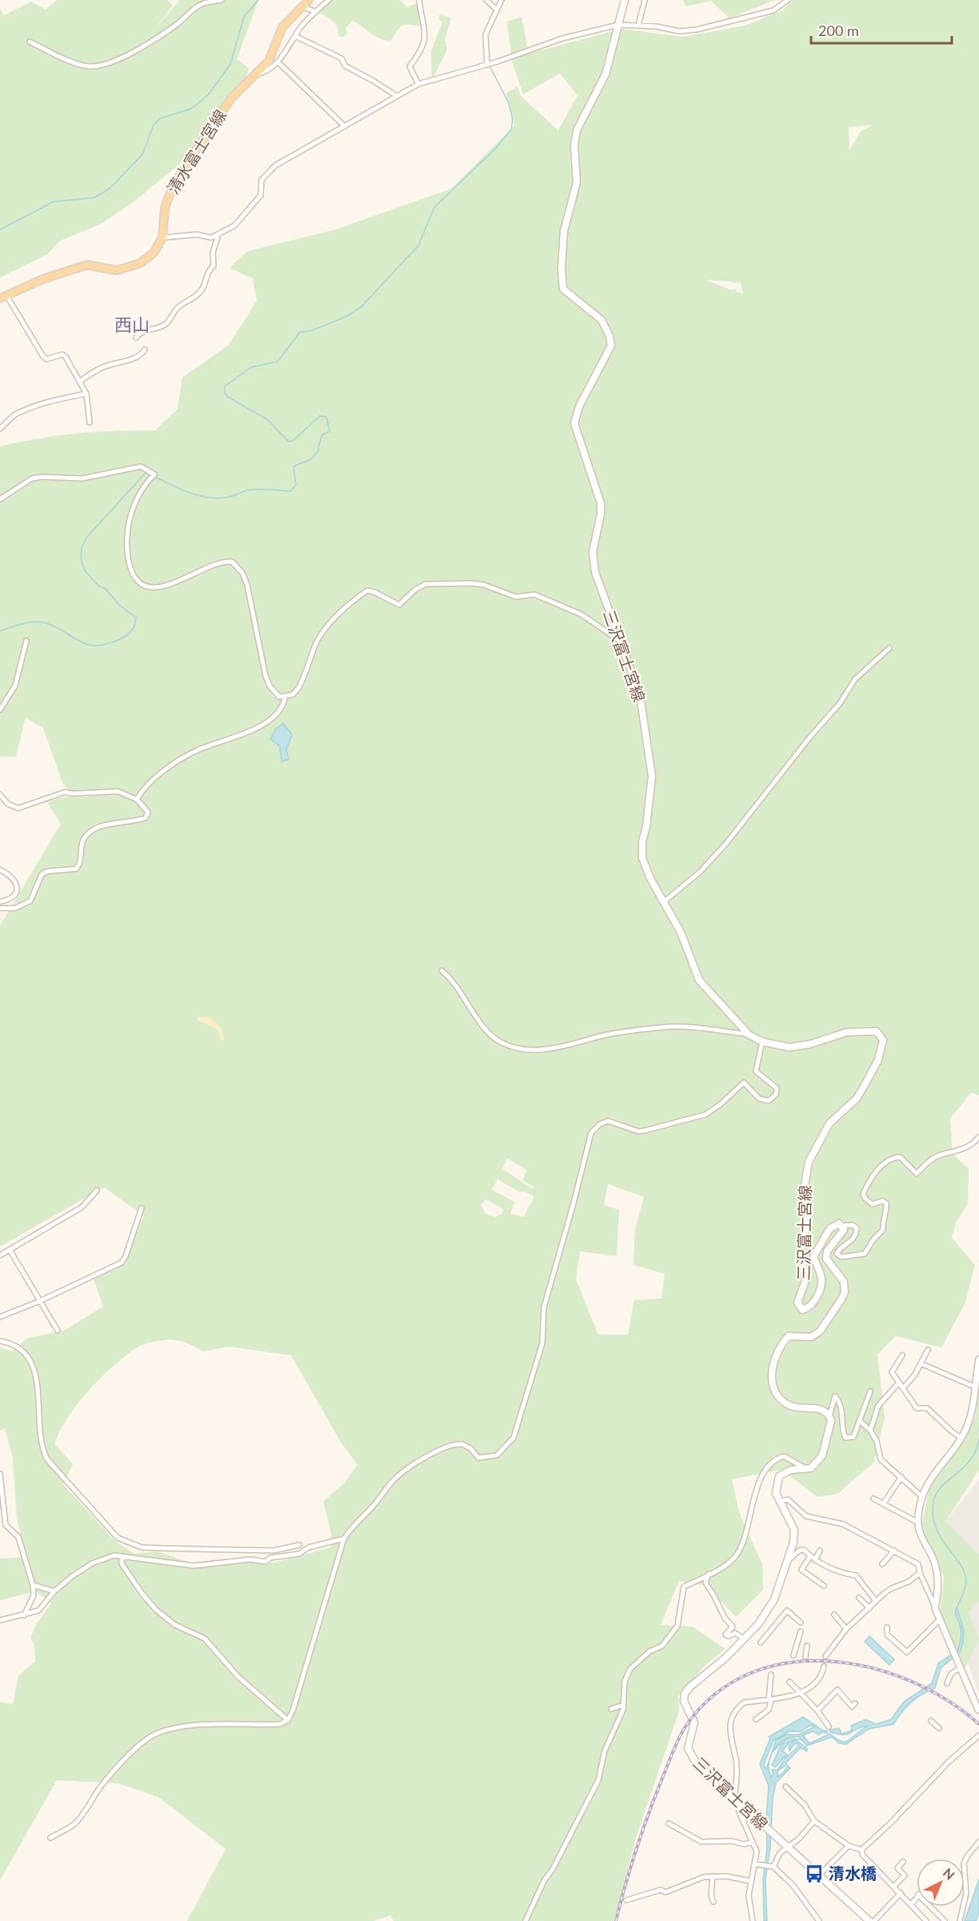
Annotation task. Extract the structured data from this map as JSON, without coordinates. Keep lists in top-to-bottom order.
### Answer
{
  "streets": {
    "main road": ["清水富士宮線", "三沢富士宮線"]
  },
  "districts": ["西山"],
  "places": {
    "bus stop": ["清水橋"]
  },
  "scale_bar": "200 m",
  "north": "top right"
}
